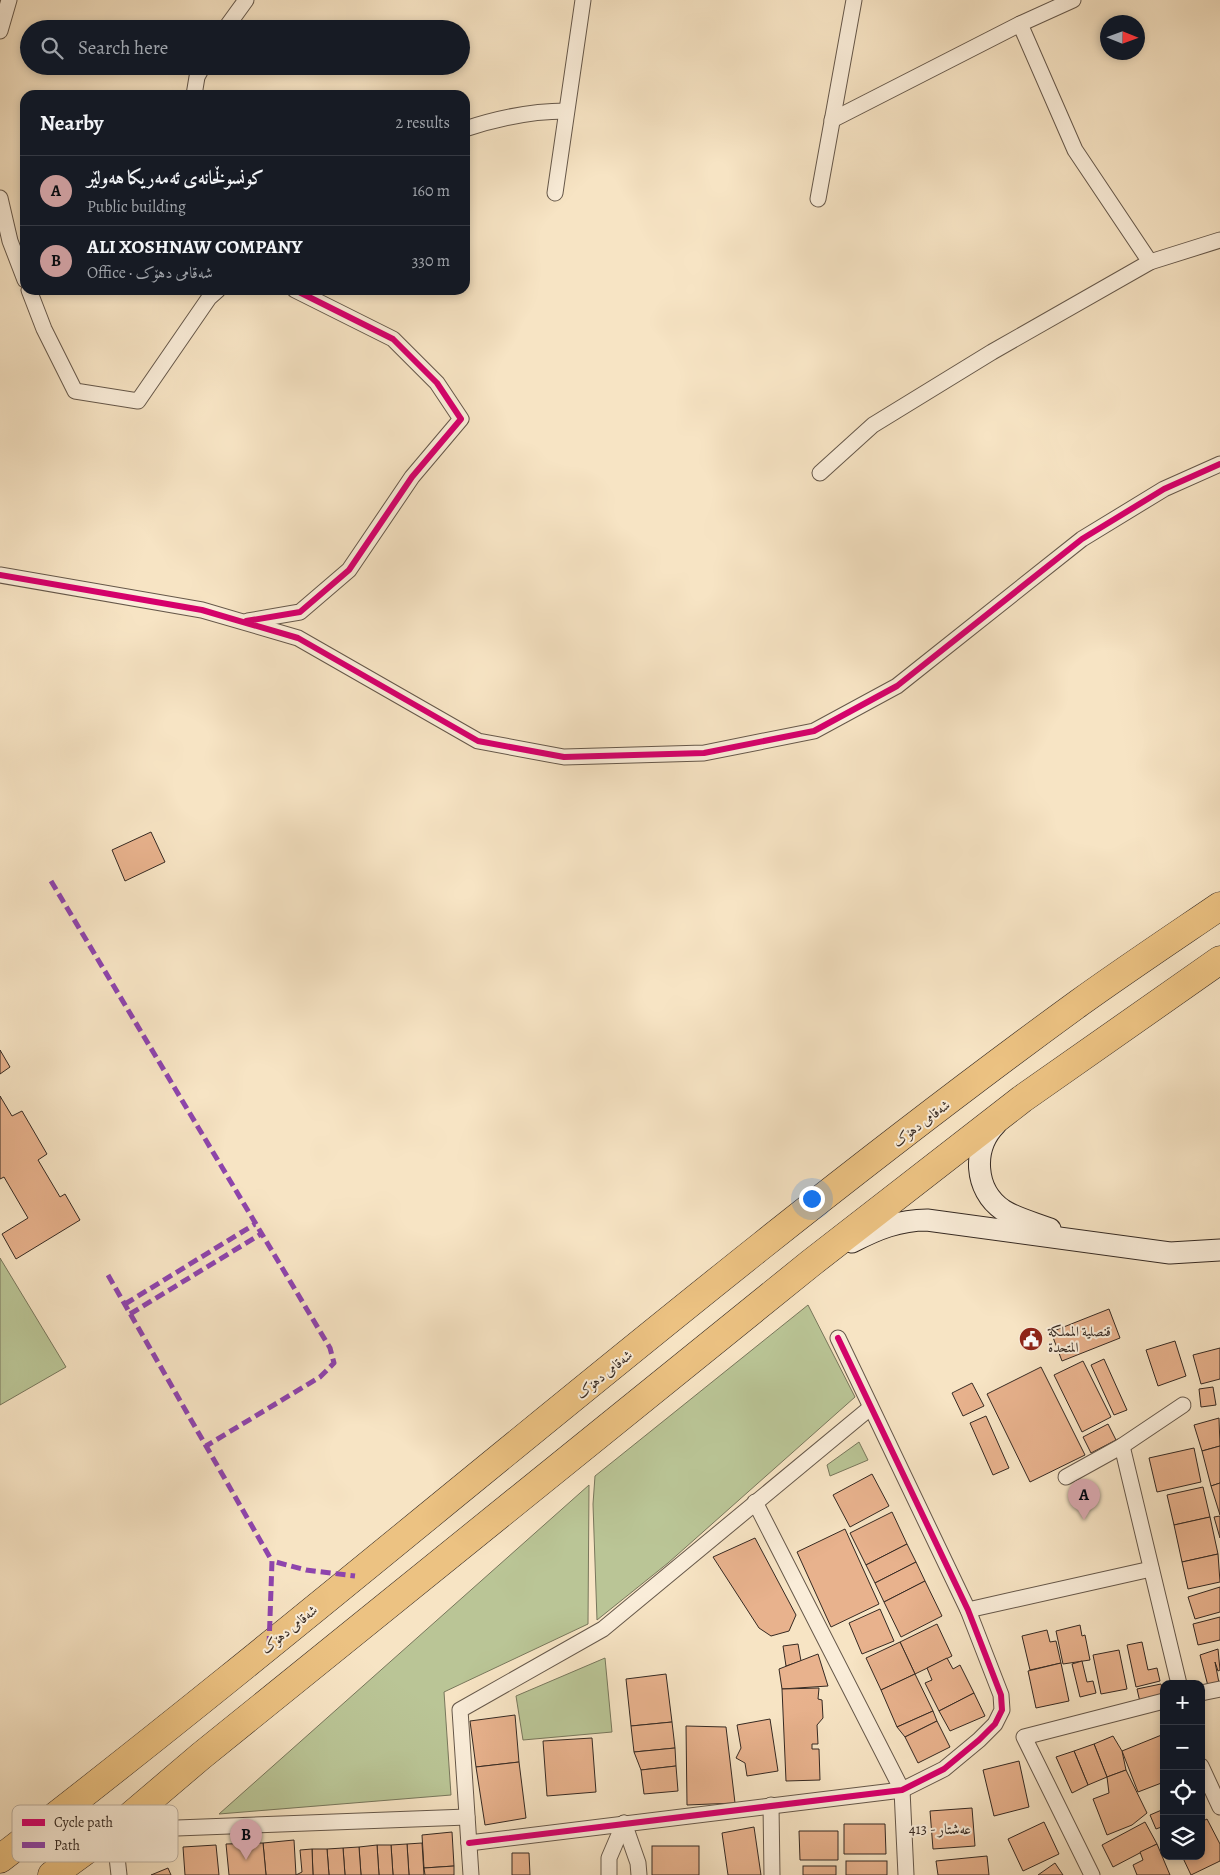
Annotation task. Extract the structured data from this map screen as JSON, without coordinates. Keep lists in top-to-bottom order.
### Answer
{
  "streets": {
    "highway": ["شەقامی دهۆک"]
  },
  "districts": ["عه‌شتار - 413"],
  "places": {
    "public building": ["قنصلية المملكة المتحدة"]
  },
  "legend": ["Cycle path", "Path"],
  "north": "right",
  "page": {
    "search": "Search here",
    "heading": ["Nearby", "2 results"],
    "list": [
      {
        "mark": "A",
        "name": "کونسوڵخانەی ئەمەریکا هەولێر",
        "note": "Public building",
        "value": "160 m"
      },
      {
        "mark": "B",
        "name": "ALI XOSHNAW COMPANY",
        "note": "Office · شەقامی دهۆک",
        "value": "330 m"
      }
    ],
    "pins": ["A", "B"],
    "map_buttons": ["+", "−"]
  }
}
